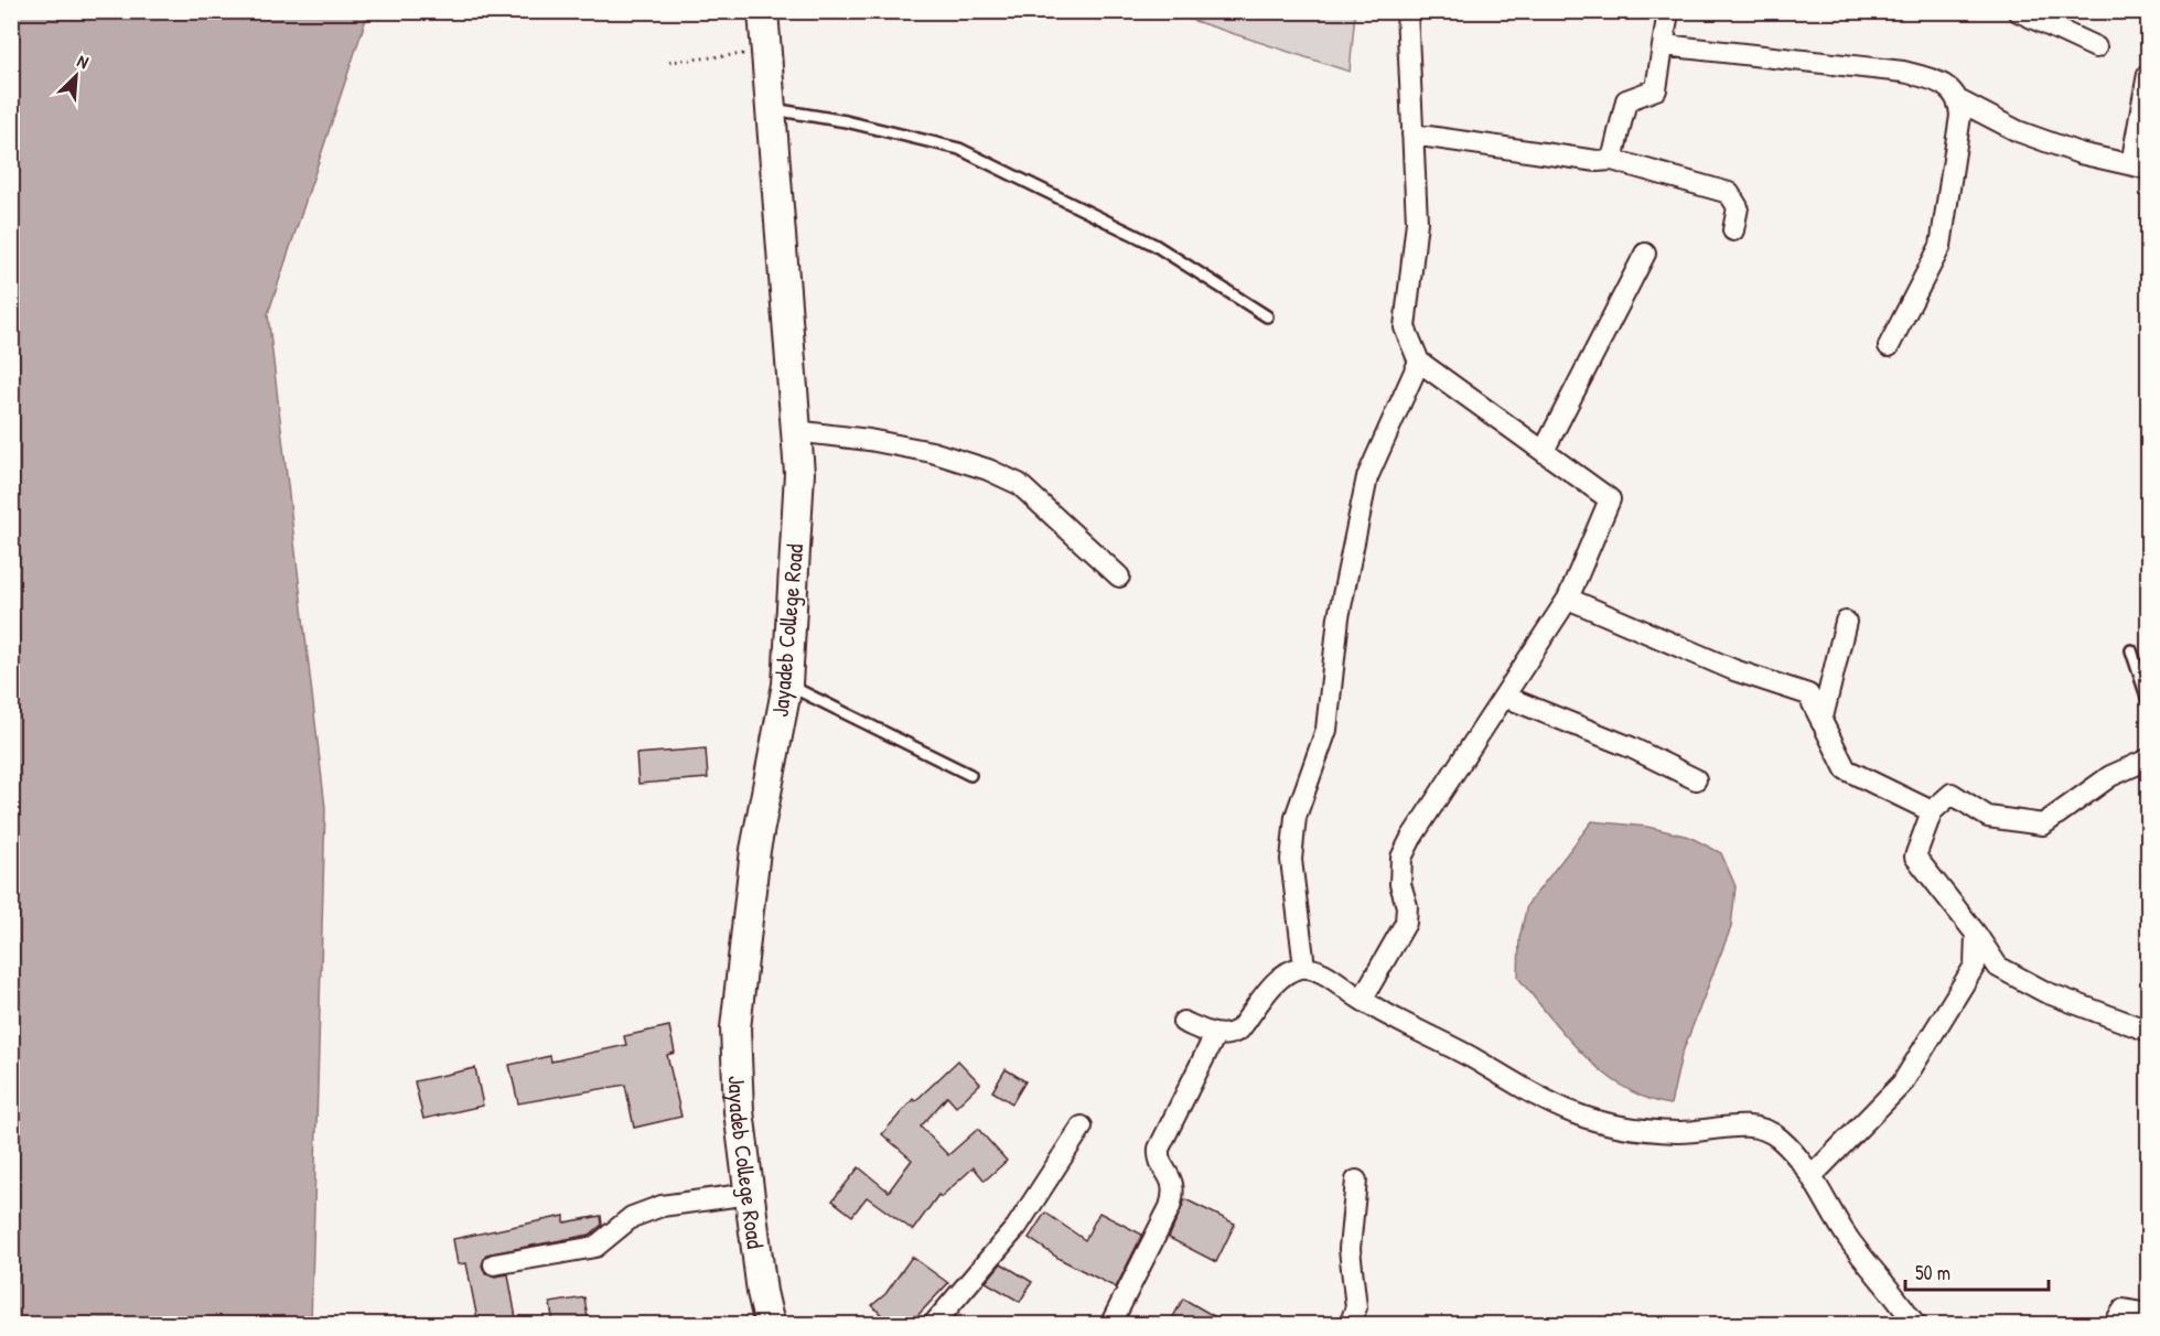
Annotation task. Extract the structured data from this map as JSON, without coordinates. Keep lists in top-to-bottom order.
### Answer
{
  "streets": {
    "street": ["Jayadeb College Road"]
  },
  "scale_bar": "50 m",
  "north": "top right"
}
